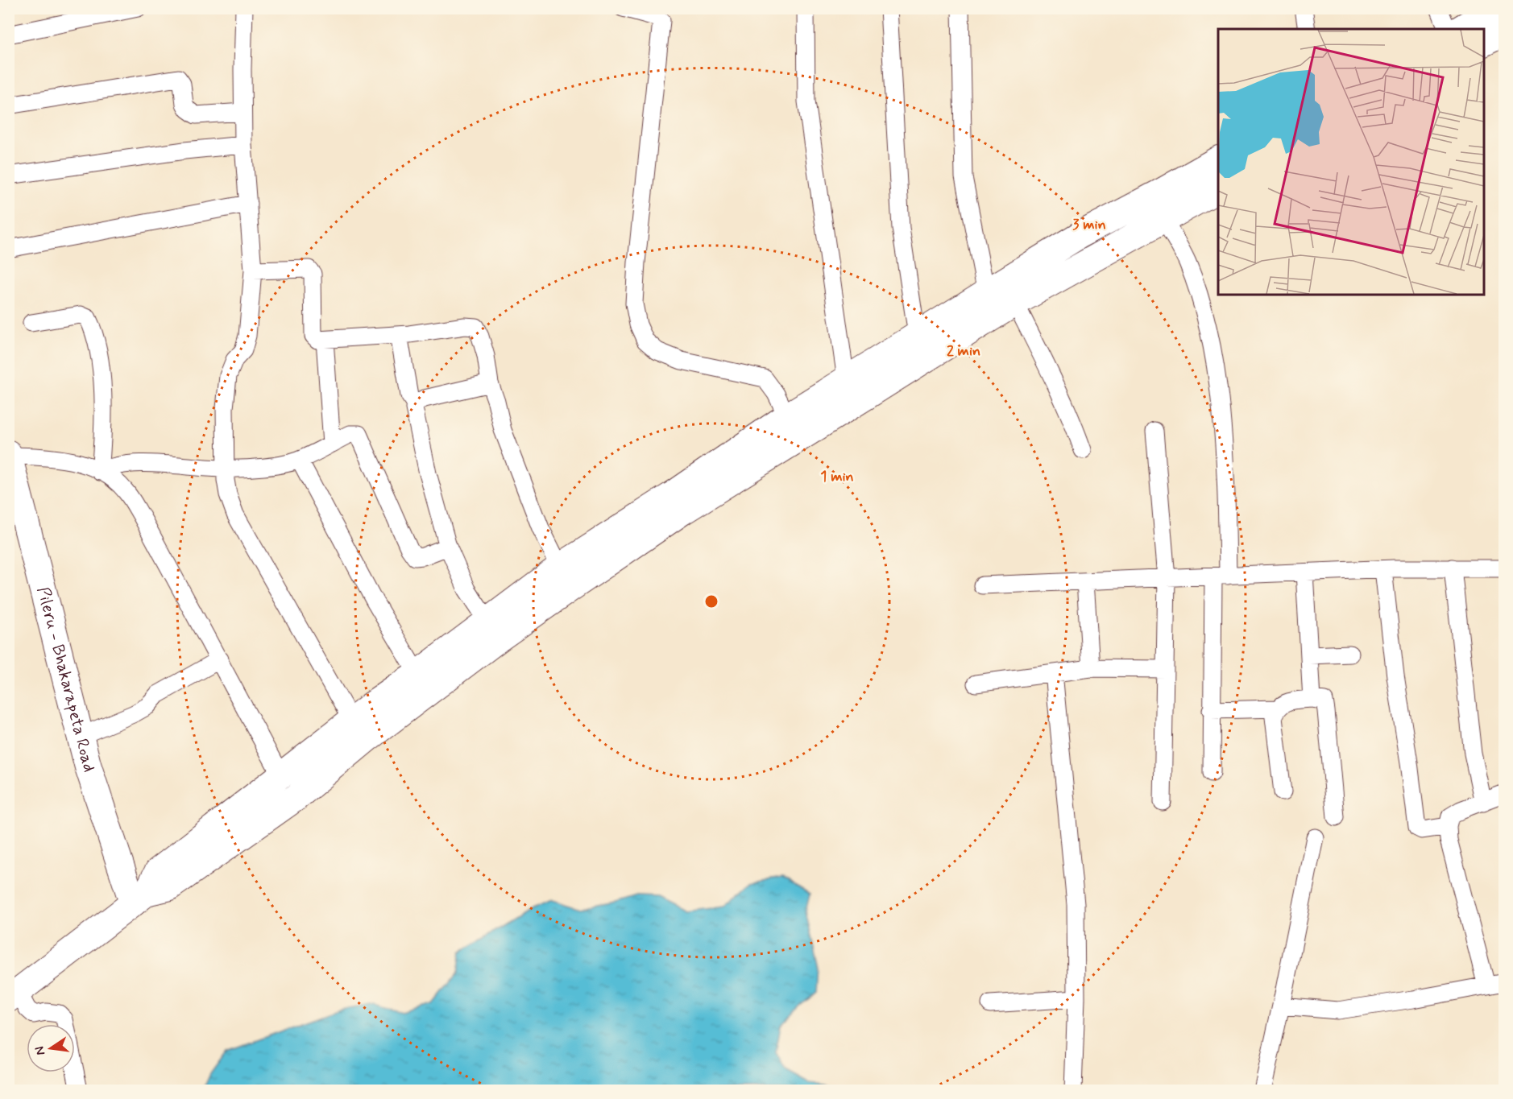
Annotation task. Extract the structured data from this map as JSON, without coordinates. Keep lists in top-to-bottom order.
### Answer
{
  "streets": {
    "main road": ["Pileru - Bhakarapeta Road"]
  },
  "north": "left",
  "rings": ["3 min", "2 min", "1 min"]
}
